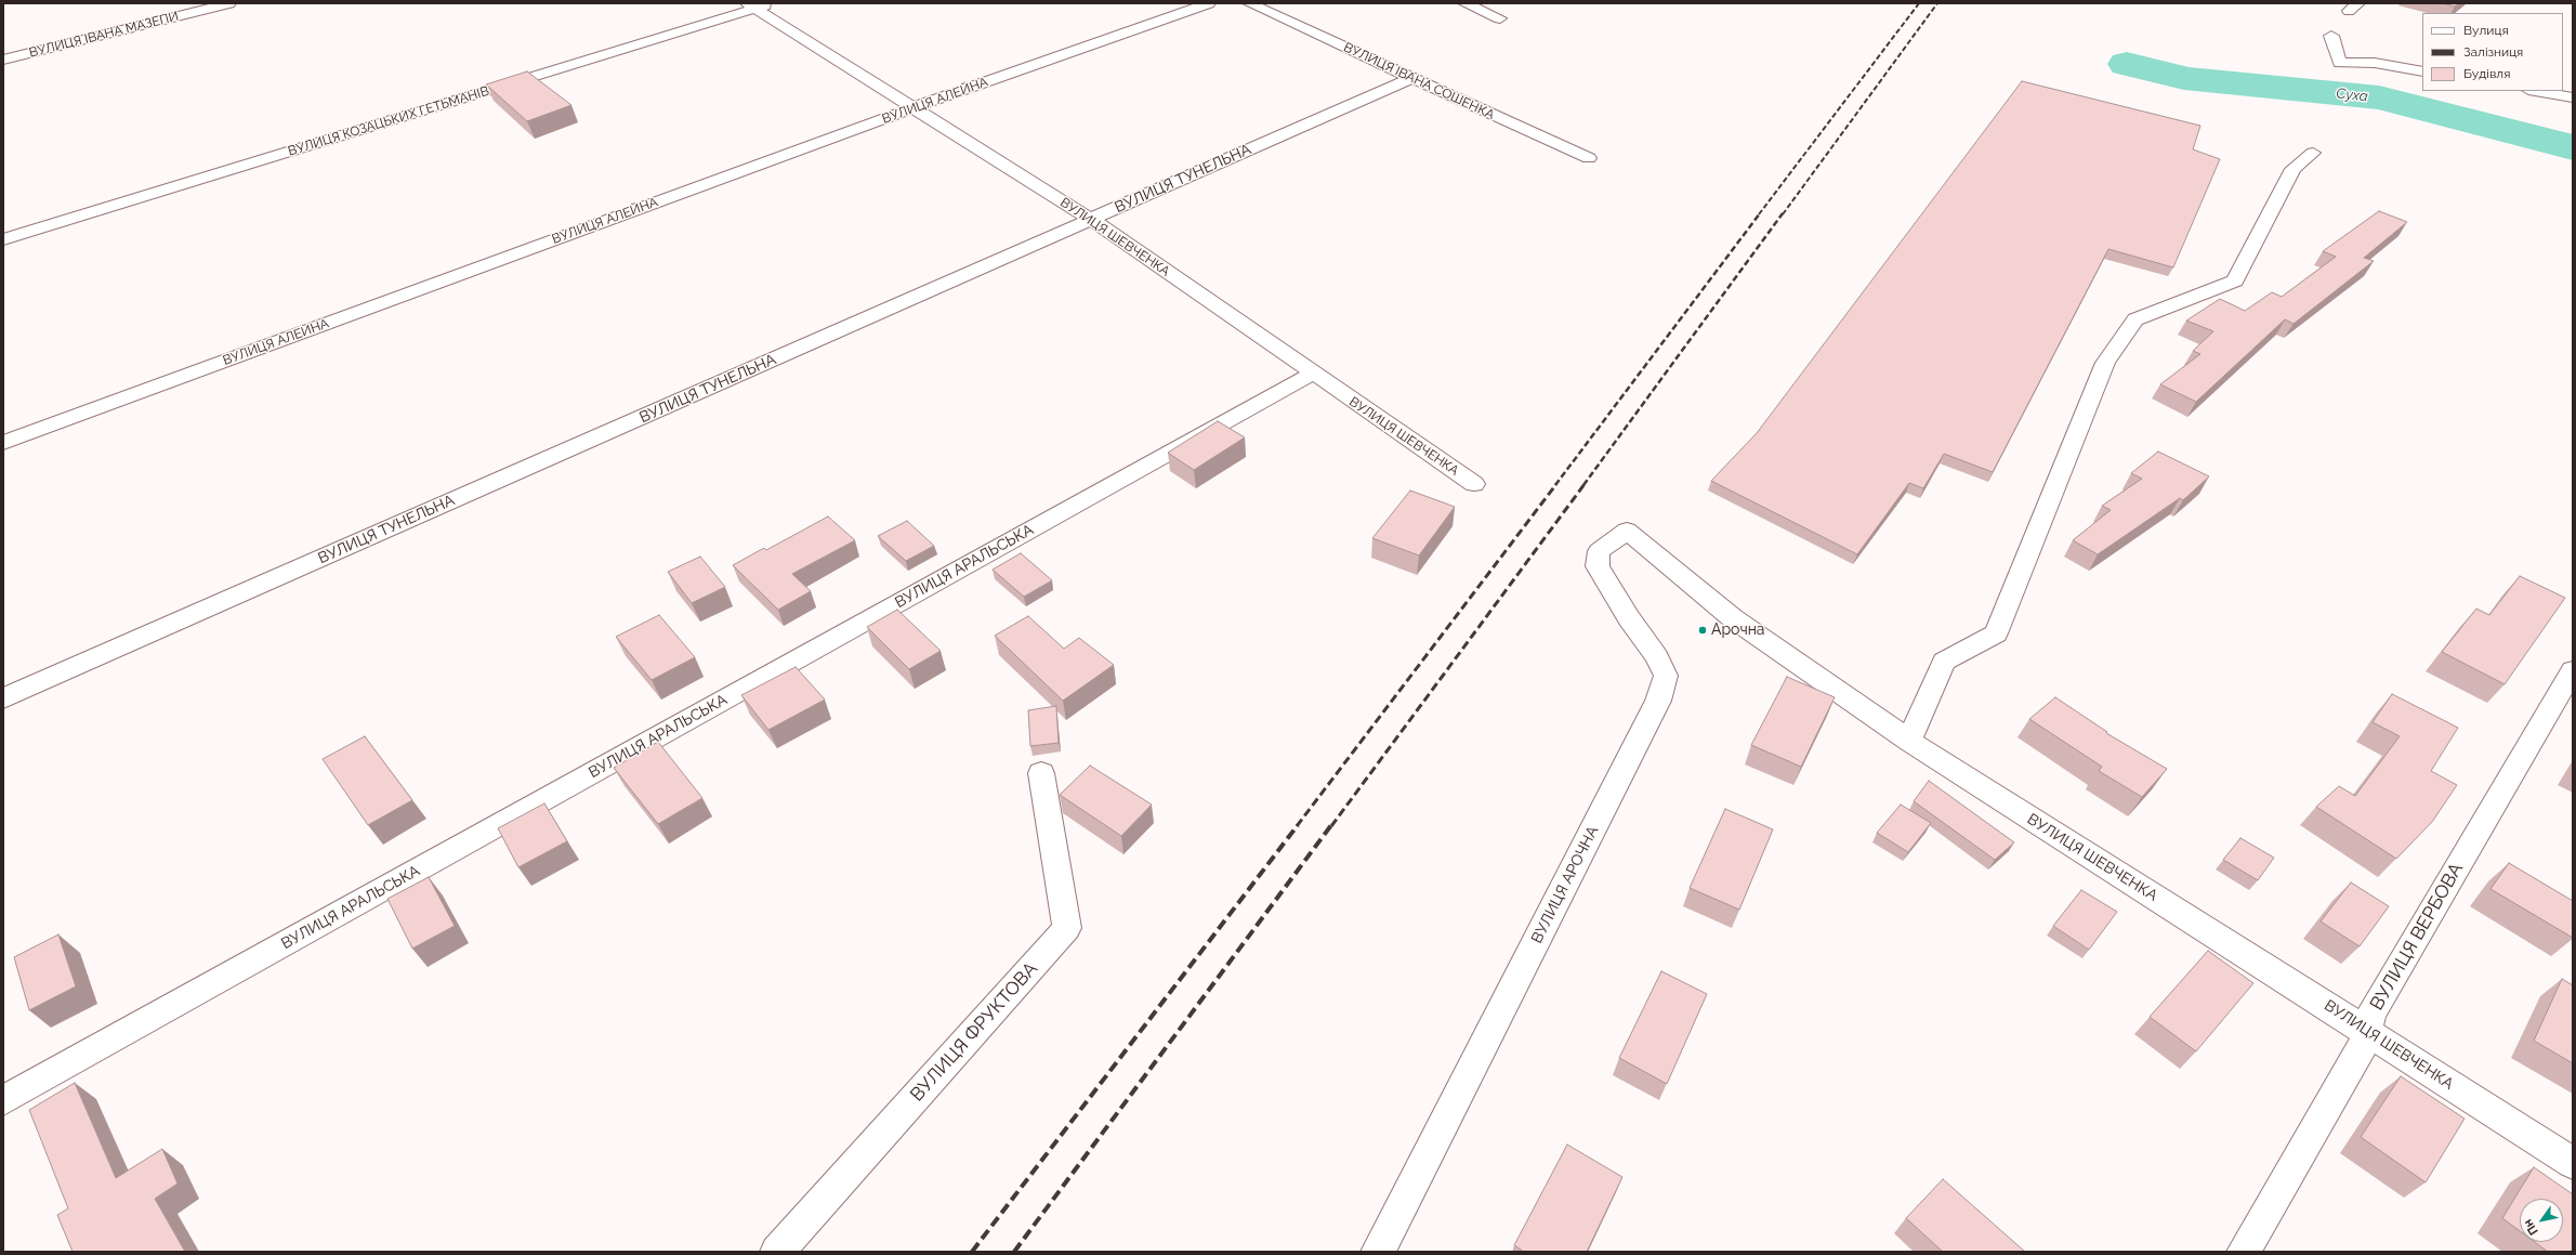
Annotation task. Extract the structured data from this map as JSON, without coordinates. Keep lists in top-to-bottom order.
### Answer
{
  "streets": {
    "street": [
      "ВУЛИЦЯ ІВАНА МАЗЕПИ",
      "ВУЛИЦЯ ІВАНА СОШЕНКА",
      "ВУЛИЦЯ АЛЕЙНА",
      "ВУЛИЦЯ КОЗАЦЬКИХ ГЕТЬМАНІВ",
      "ВУЛИЦЯ ТУНЕЛЬНА",
      "ВУЛИЦЯ ШЕВЧЕНКА",
      "ВУЛИЦЯ АРАЛЬСЬКА",
      "ВУЛИЦЯ АРОЧНА",
      "ВУЛИЦЯ ВЕРБОВА",
      "ВУЛИЦЯ ФРУКТОВА"
    ]
  },
  "crossings": [
    ["ВУЛИЦЯ ІВАНА СОШЕНКА", "ВУЛИЦЯ ТУНЕЛЬНА"],
    ["ВУЛИЦЯ АЛЕЙНА", "ВУЛИЦЯ ШЕВЧЕНКА"],
    ["ВУЛИЦЯ КОЗАЦЬКИХ ГЕТЬМАНІВ", "ВУЛИЦЯ ШЕВЧЕНКА"],
    ["ВУЛИЦЯ ТУНЕЛЬНА", "ВУЛИЦЯ ШЕВЧЕНКА"],
    ["ВУЛИЦЯ ШЕВЧЕНКА", "ВУЛИЦЯ АРАЛЬСЬКА"],
    ["ВУЛИЦЯ ШЕВЧЕНКА", "ВУЛИЦЯ АРОЧНА"],
    ["ВУЛИЦЯ ШЕВЧЕНКА", "ВУЛИЦЯ ВЕРБОВА"]
  ],
  "water": ["Суха"],
  "places": ["Арочна"],
  "legend": ["Вулиця", "Залізниця", "Будівля"],
  "north": "bottom left"
}
